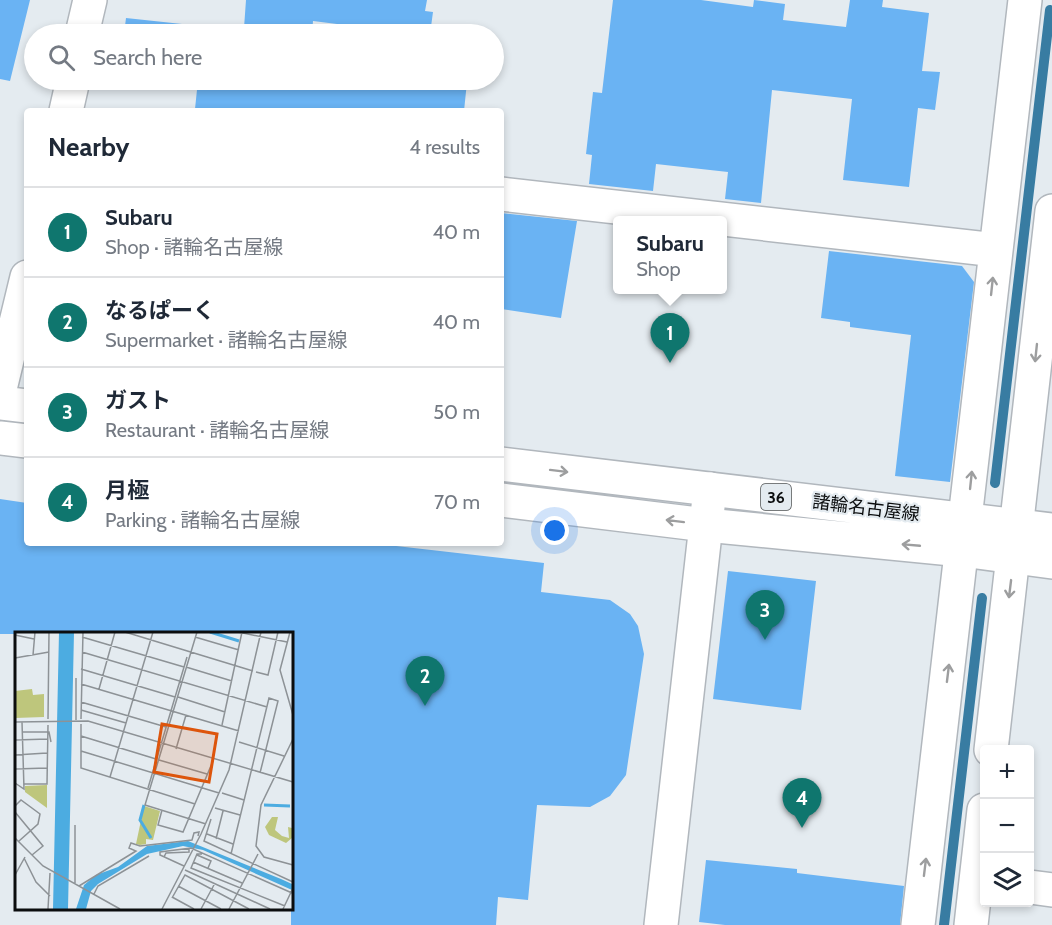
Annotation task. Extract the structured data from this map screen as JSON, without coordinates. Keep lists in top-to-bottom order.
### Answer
{
  "streets": {
    "street": ["36", "諸輪名古屋線"]
  },
  "page": {
    "search": "Search here",
    "heading": ["Nearby", "4 results"],
    "list": [
      {
        "mark": "1",
        "name": "Subaru",
        "note": "Shop · 諸輪名古屋線",
        "value": "40 m"
      },
      {
        "mark": "2",
        "name": "なるぱーく",
        "note": "Supermarket · 諸輪名古屋線",
        "value": "40 m"
      },
      {
        "mark": "3",
        "name": "ガスト",
        "note": "Restaurant · 諸輪名古屋線",
        "value": "50 m"
      },
      {
        "mark": "4",
        "name": "月極",
        "note": "Parking · 諸輪名古屋線",
        "value": "70 m"
      }
    ],
    "popup": ["Subaru", "Shop"],
    "pins": [
      "1",
      "3",
      "2",
      "4"
    ],
    "map_buttons": ["+", "−"]
  }
}
